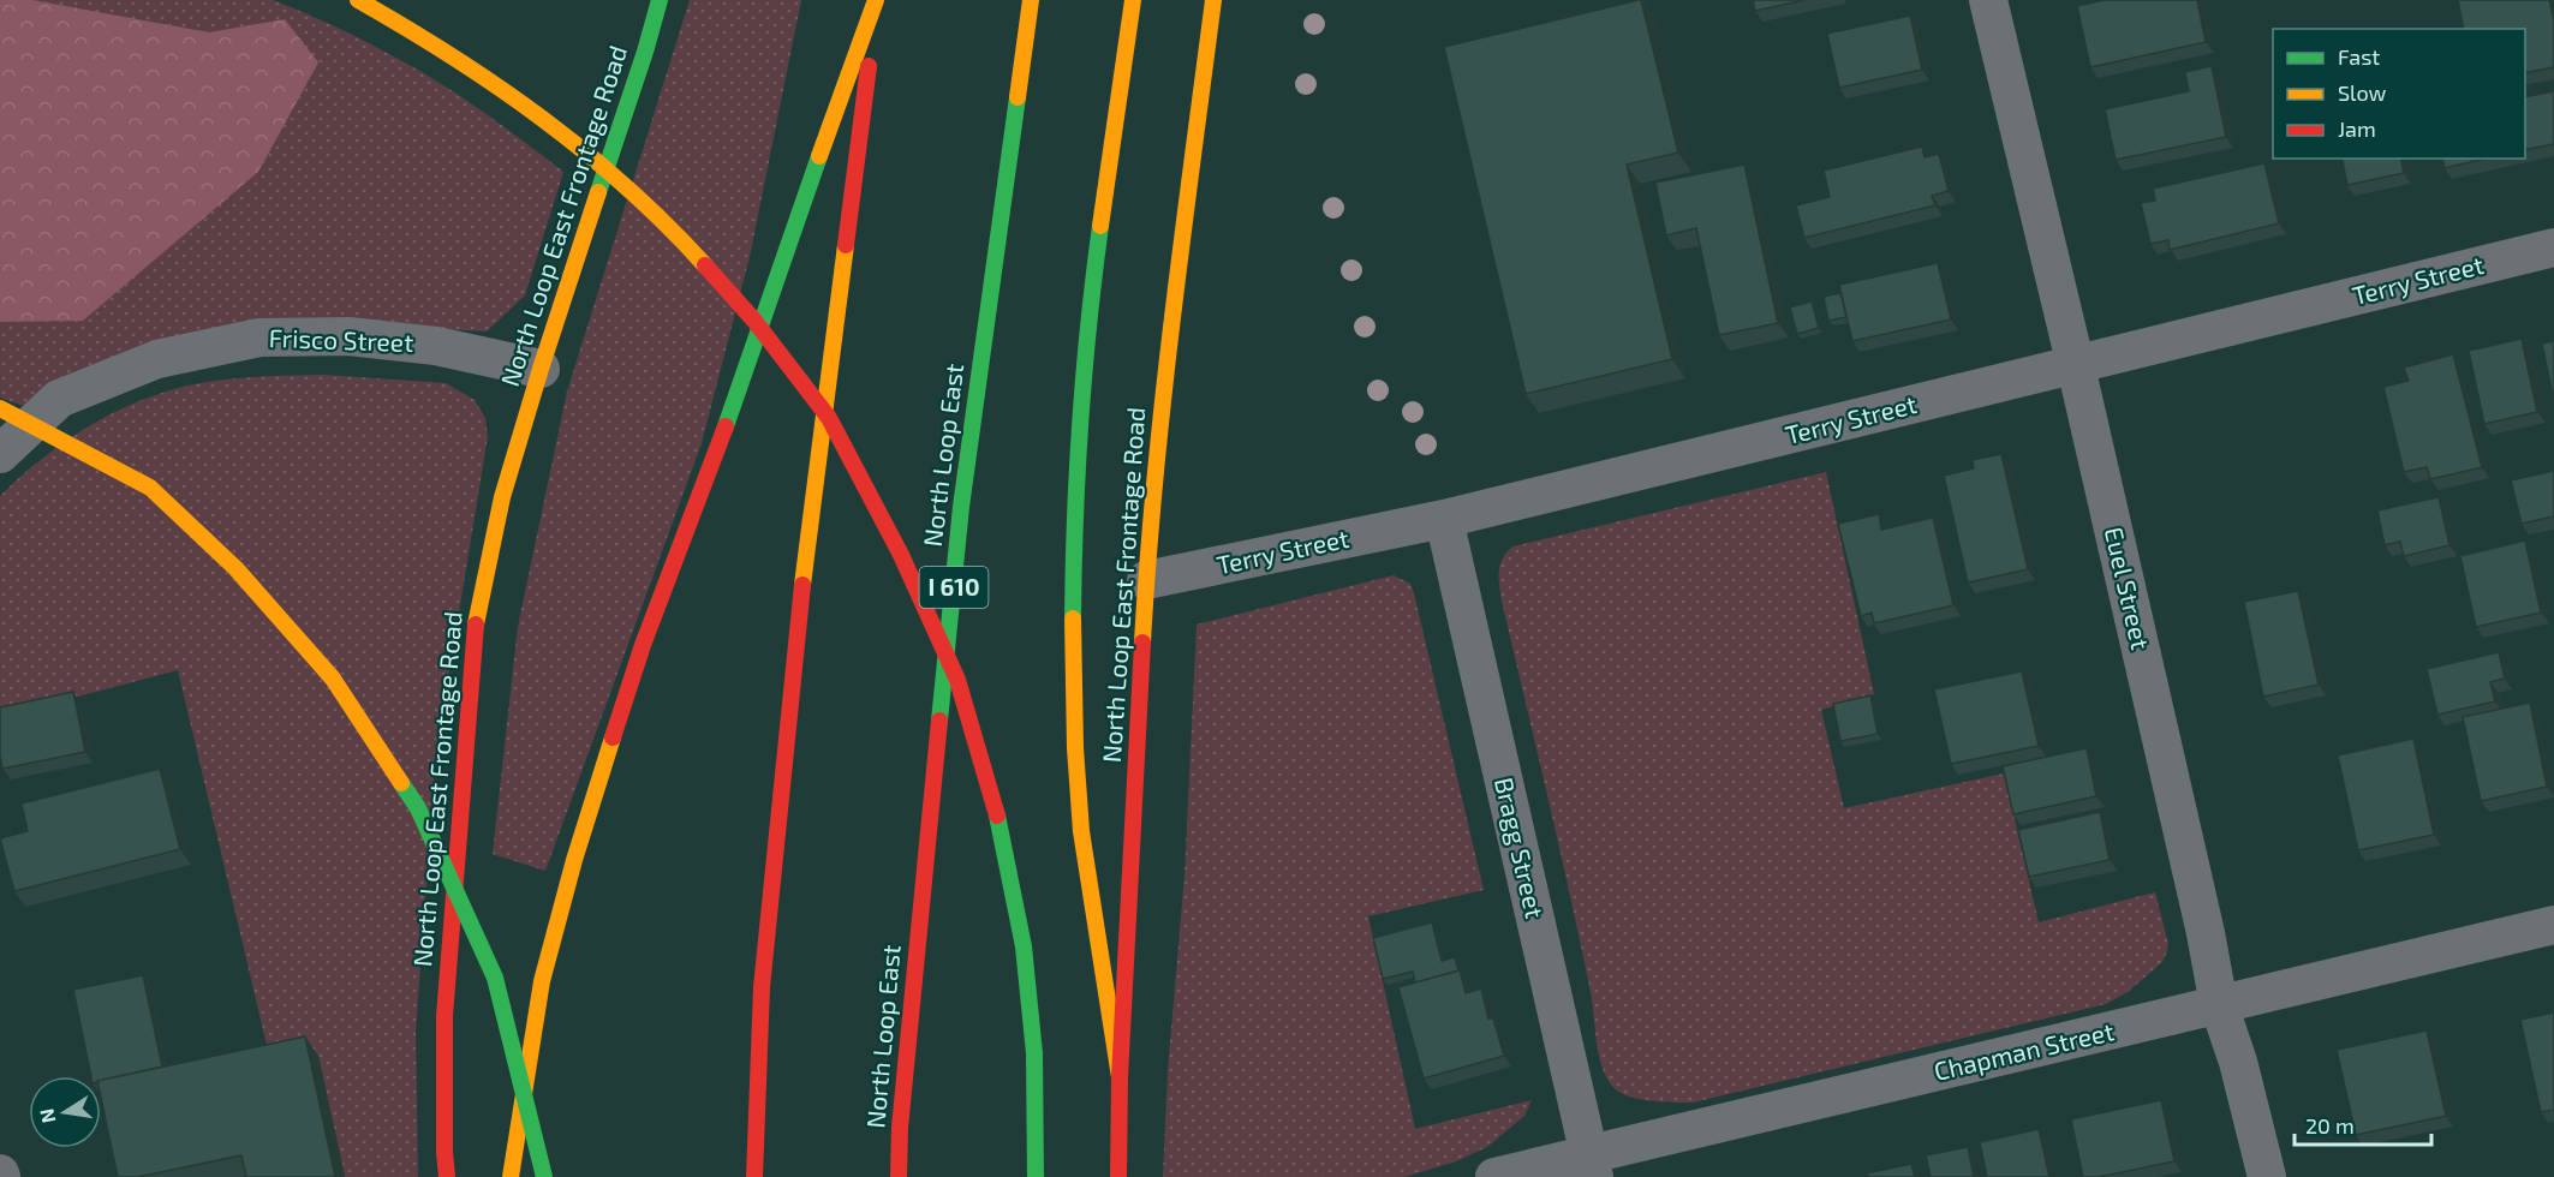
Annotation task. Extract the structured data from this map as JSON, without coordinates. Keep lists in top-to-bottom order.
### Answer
{
  "streets": {
    "main road": ["North Loop East Frontage Road", "North Loop East", "I 610"],
    "street": [
      "Terry Street",
      "Frisco Street",
      "Euel Street",
      "Bragg Street",
      "Chapman Street"
    ]
  },
  "crossings": [
    ["North Loop East Frontage Road", "Terry Street"],
    ["North Loop East Frontage Road", "Frisco Street"],
    ["Terry Street", "Euel Street"],
    ["Terry Street", "Bragg Street"],
    ["Euel Street", "Chapman Street"],
    ["Bragg Street", "Chapman Street"]
  ],
  "legend": ["Fast", "Slow", "Jam"],
  "scale_bar": "20 m",
  "north": "left"
}
